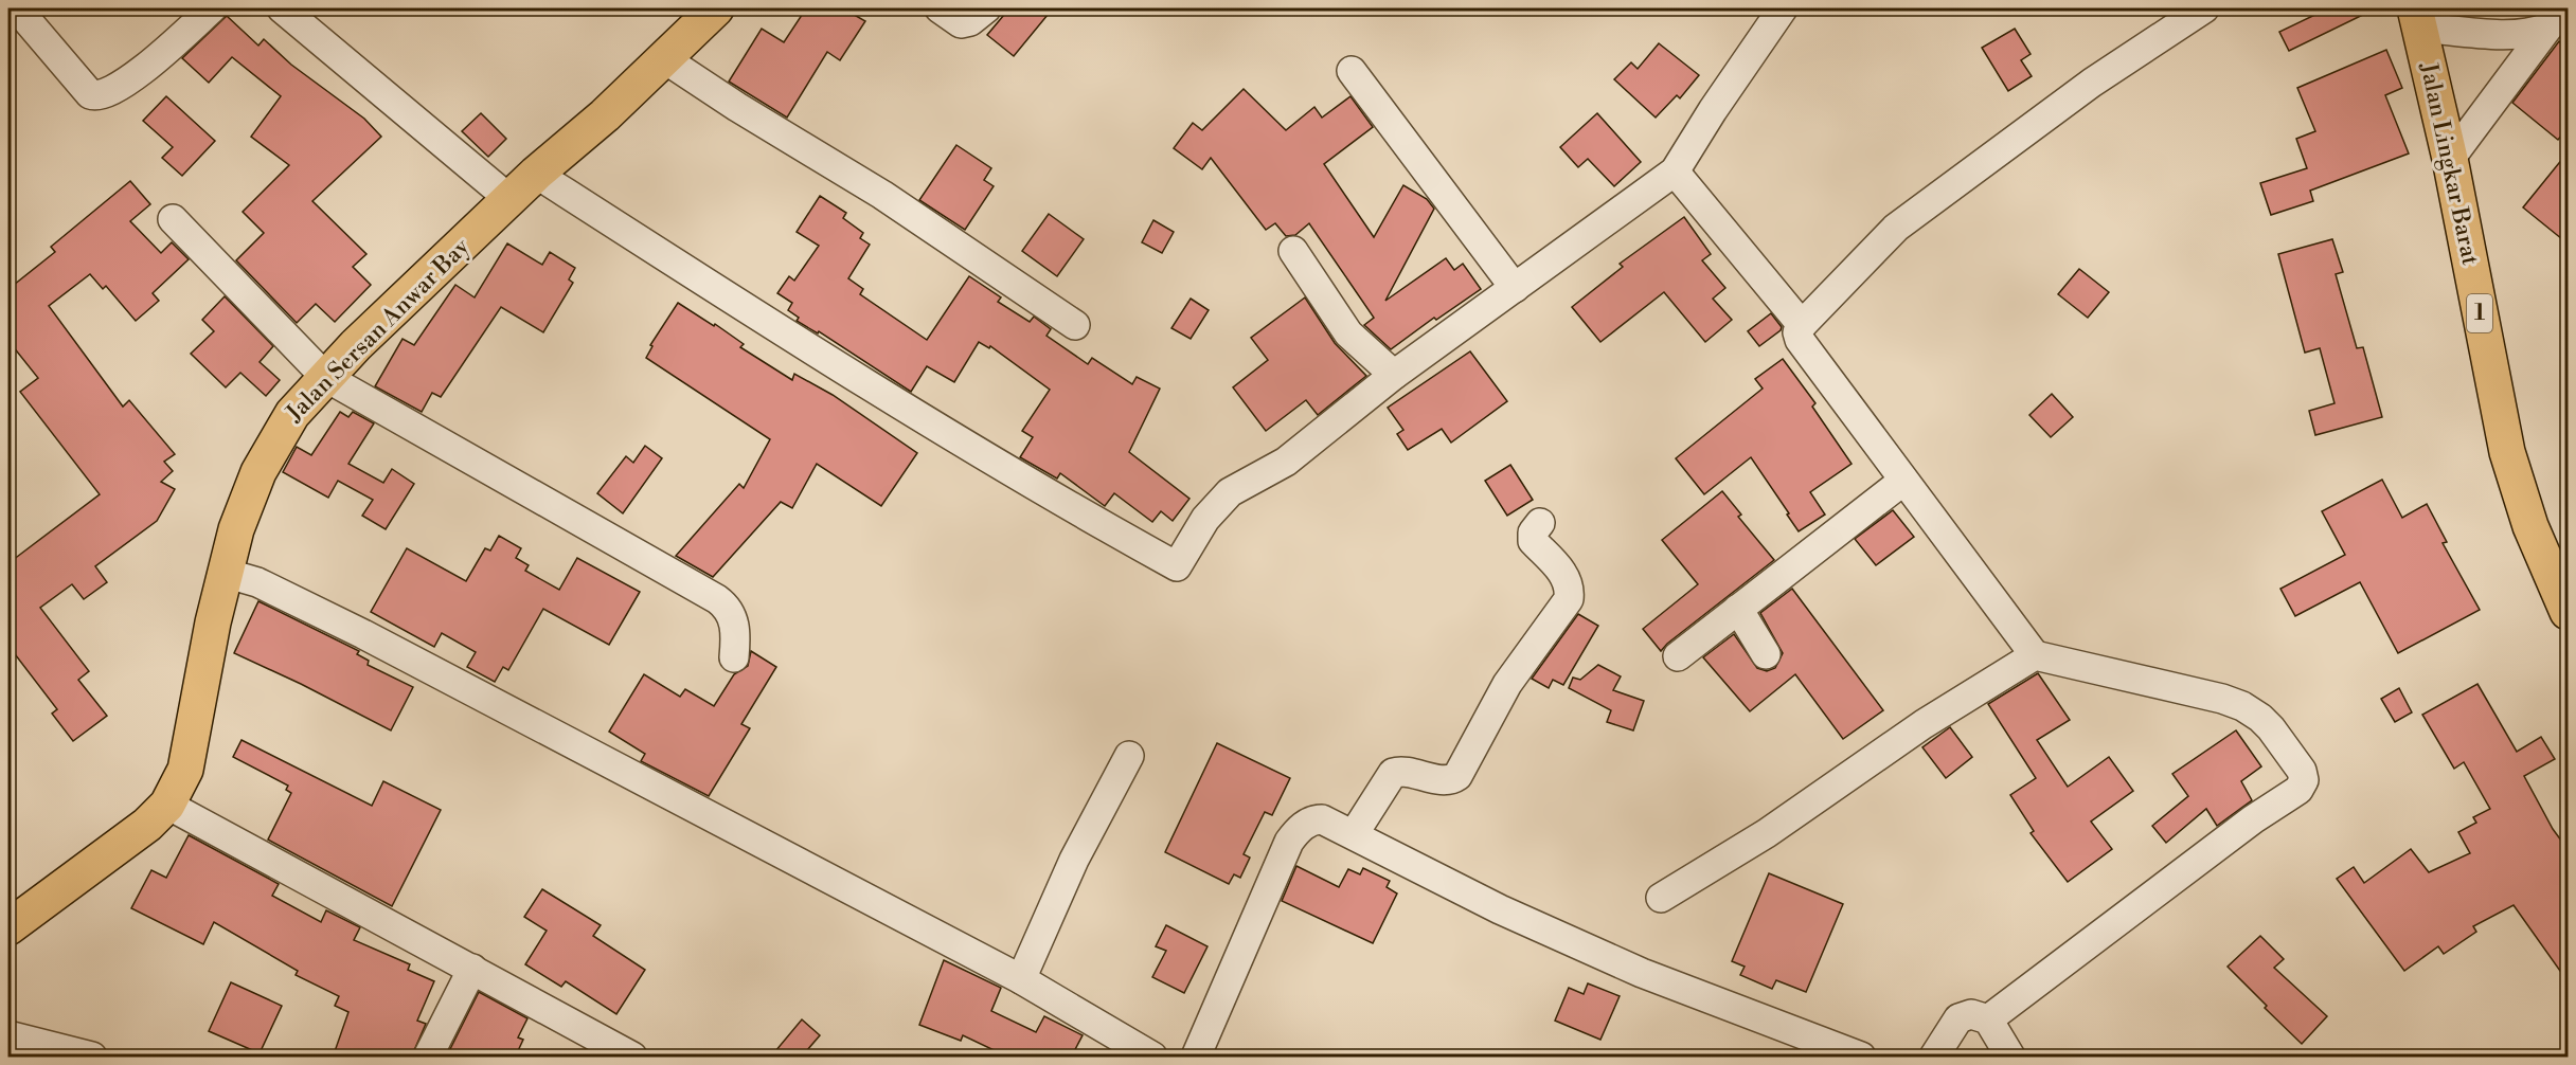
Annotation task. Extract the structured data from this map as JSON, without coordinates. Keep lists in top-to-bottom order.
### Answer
{
  "streets": {
    "main road": ["Jalan Lingkar Barat", "1", "Jalan Sersan Anwar Bay"]
  }
}
